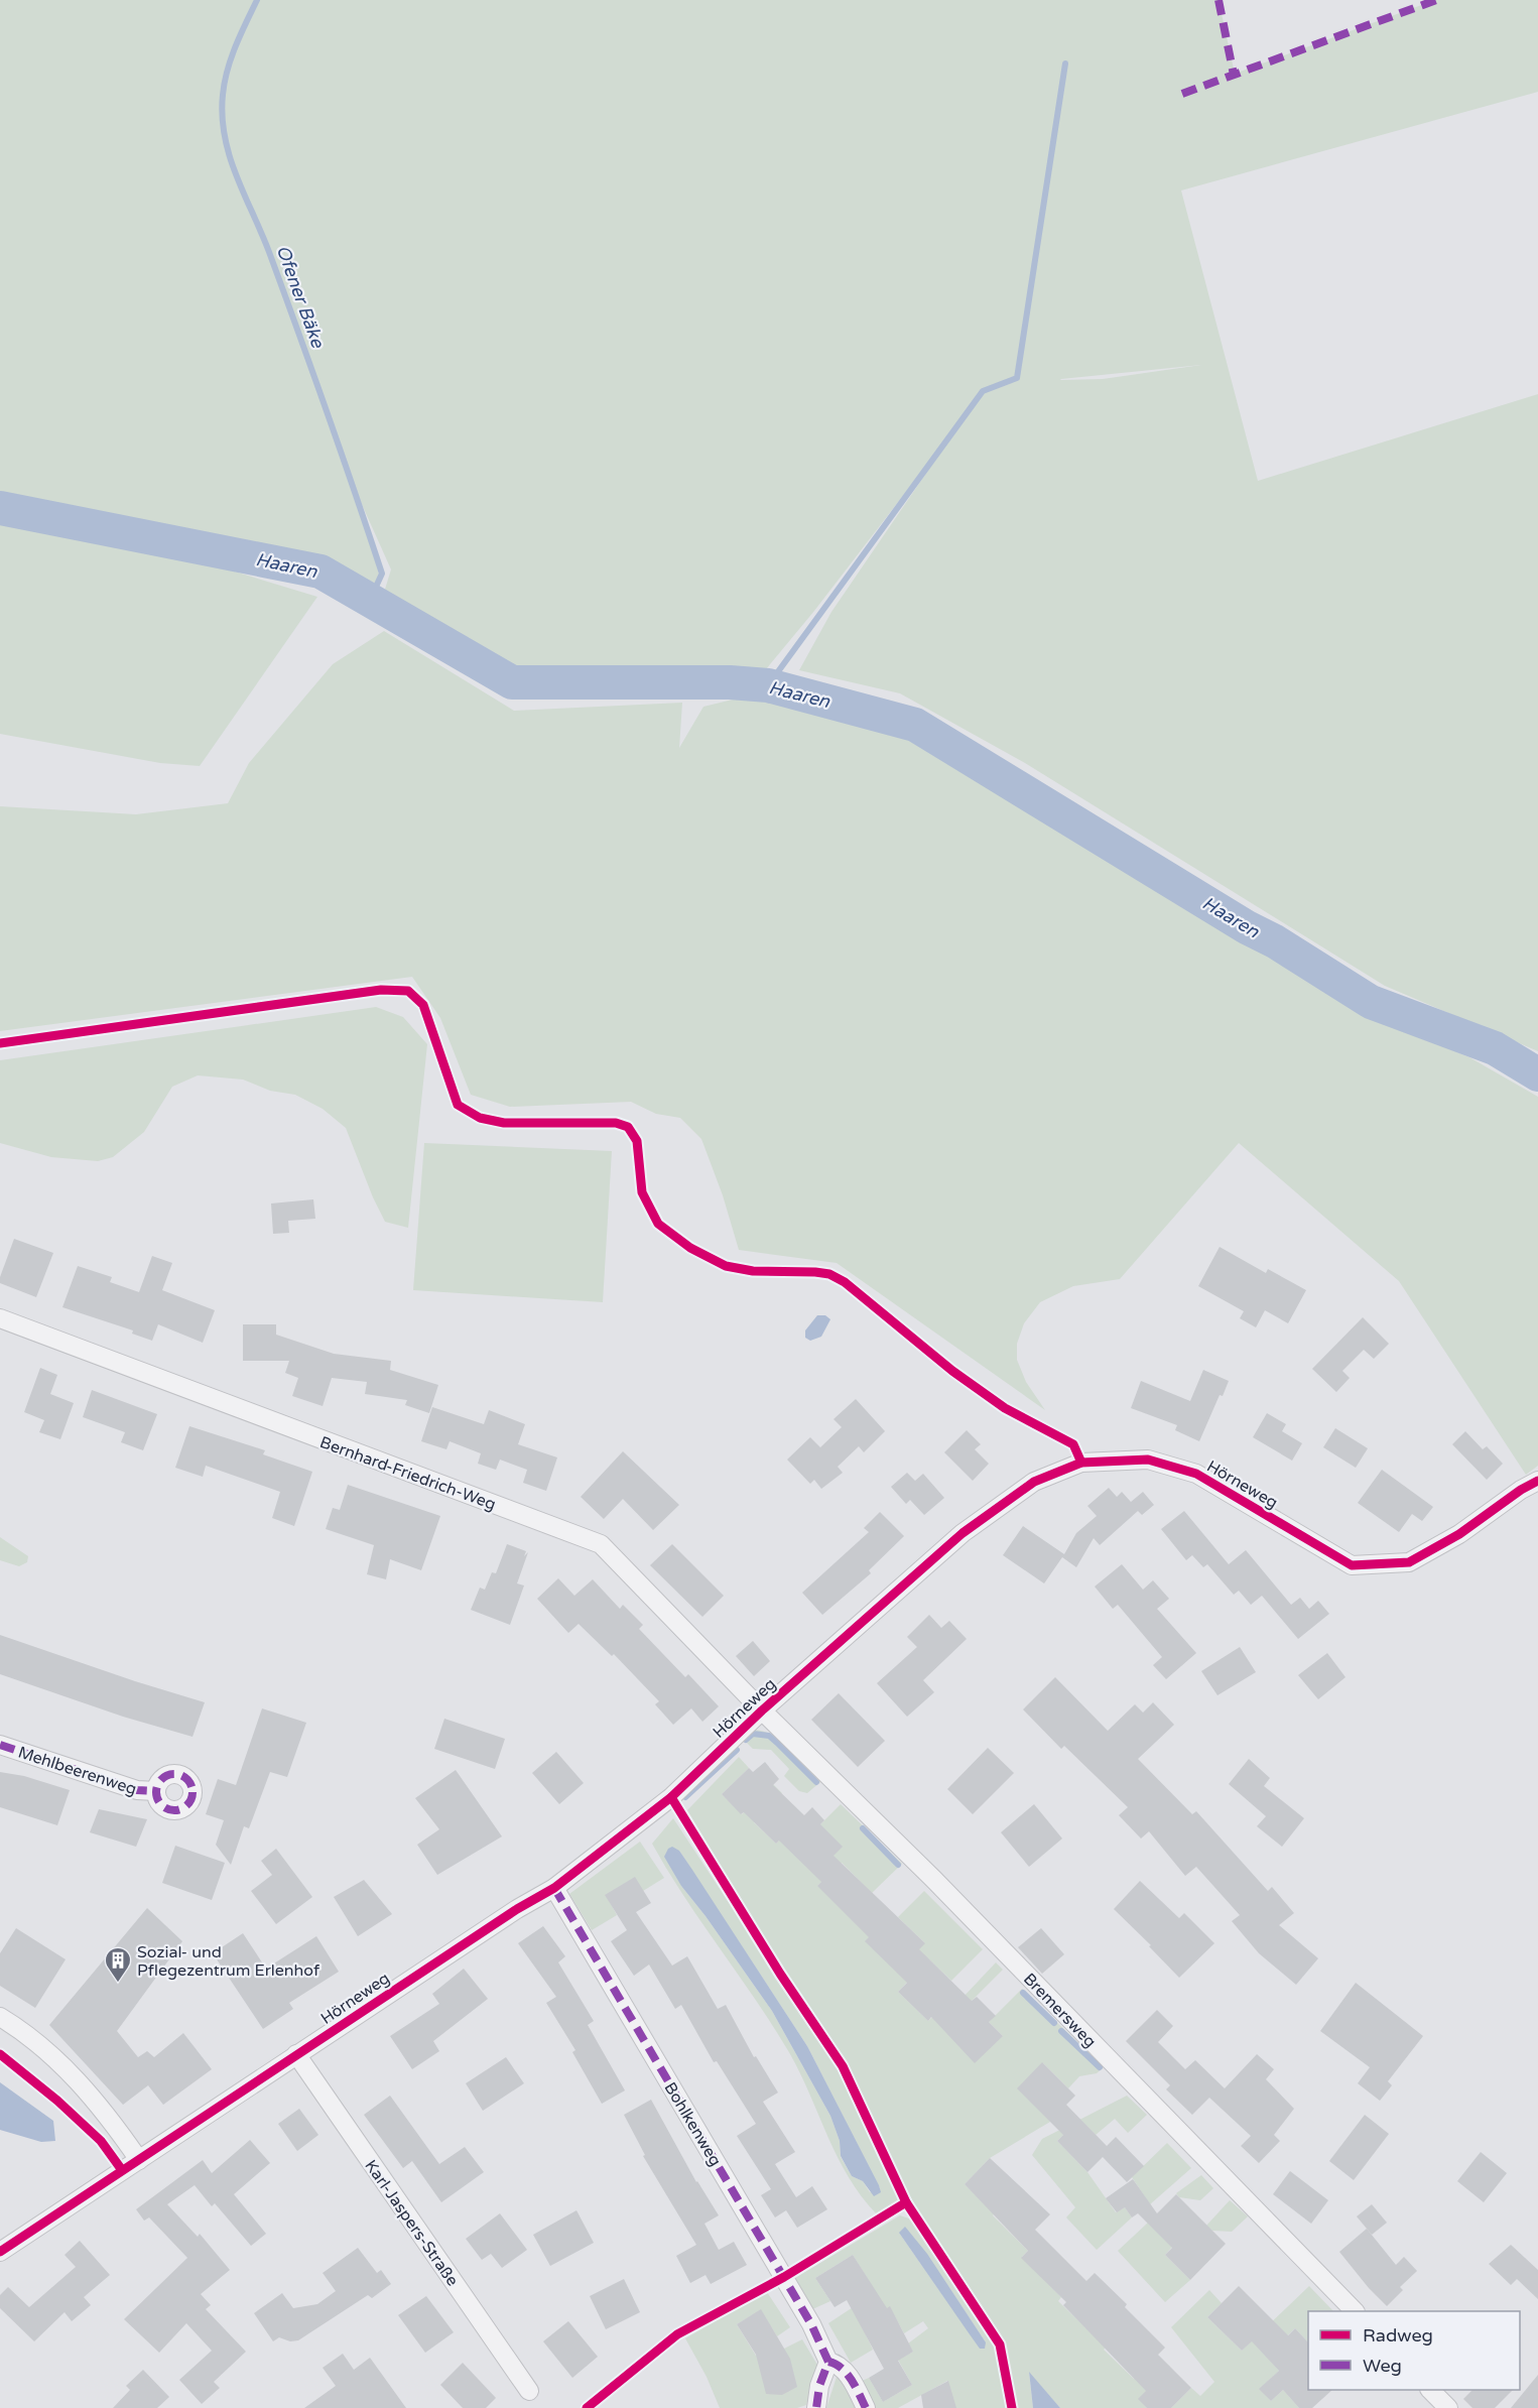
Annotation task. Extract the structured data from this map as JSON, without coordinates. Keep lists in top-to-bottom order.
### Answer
{
  "streets": {
    "street": [
      "Bernhard-Friedrich-Weg",
      "Hörneweg",
      "Mehlbeerenweg",
      "Bremersweg",
      "Bohlkenweg",
      "Karl-Jaspers-Straße"
    ]
  },
  "crossings": [
    ["Bernhard-Friedrich-Weg", "Hörneweg"],
    ["Bernhard-Friedrich-Weg", "Bremersweg"],
    ["Hörneweg", "Bremersweg"],
    ["Hörneweg", "Bohlkenweg"],
    ["Hörneweg", "Karl-Jaspers-Straße"]
  ],
  "water": ["Ofener Bäke", "Haaren"],
  "places": {
    "building": ["Sozial- und Pflegezentrum Erlenhof"]
  },
  "legend": ["Radweg", "Weg"]
}
